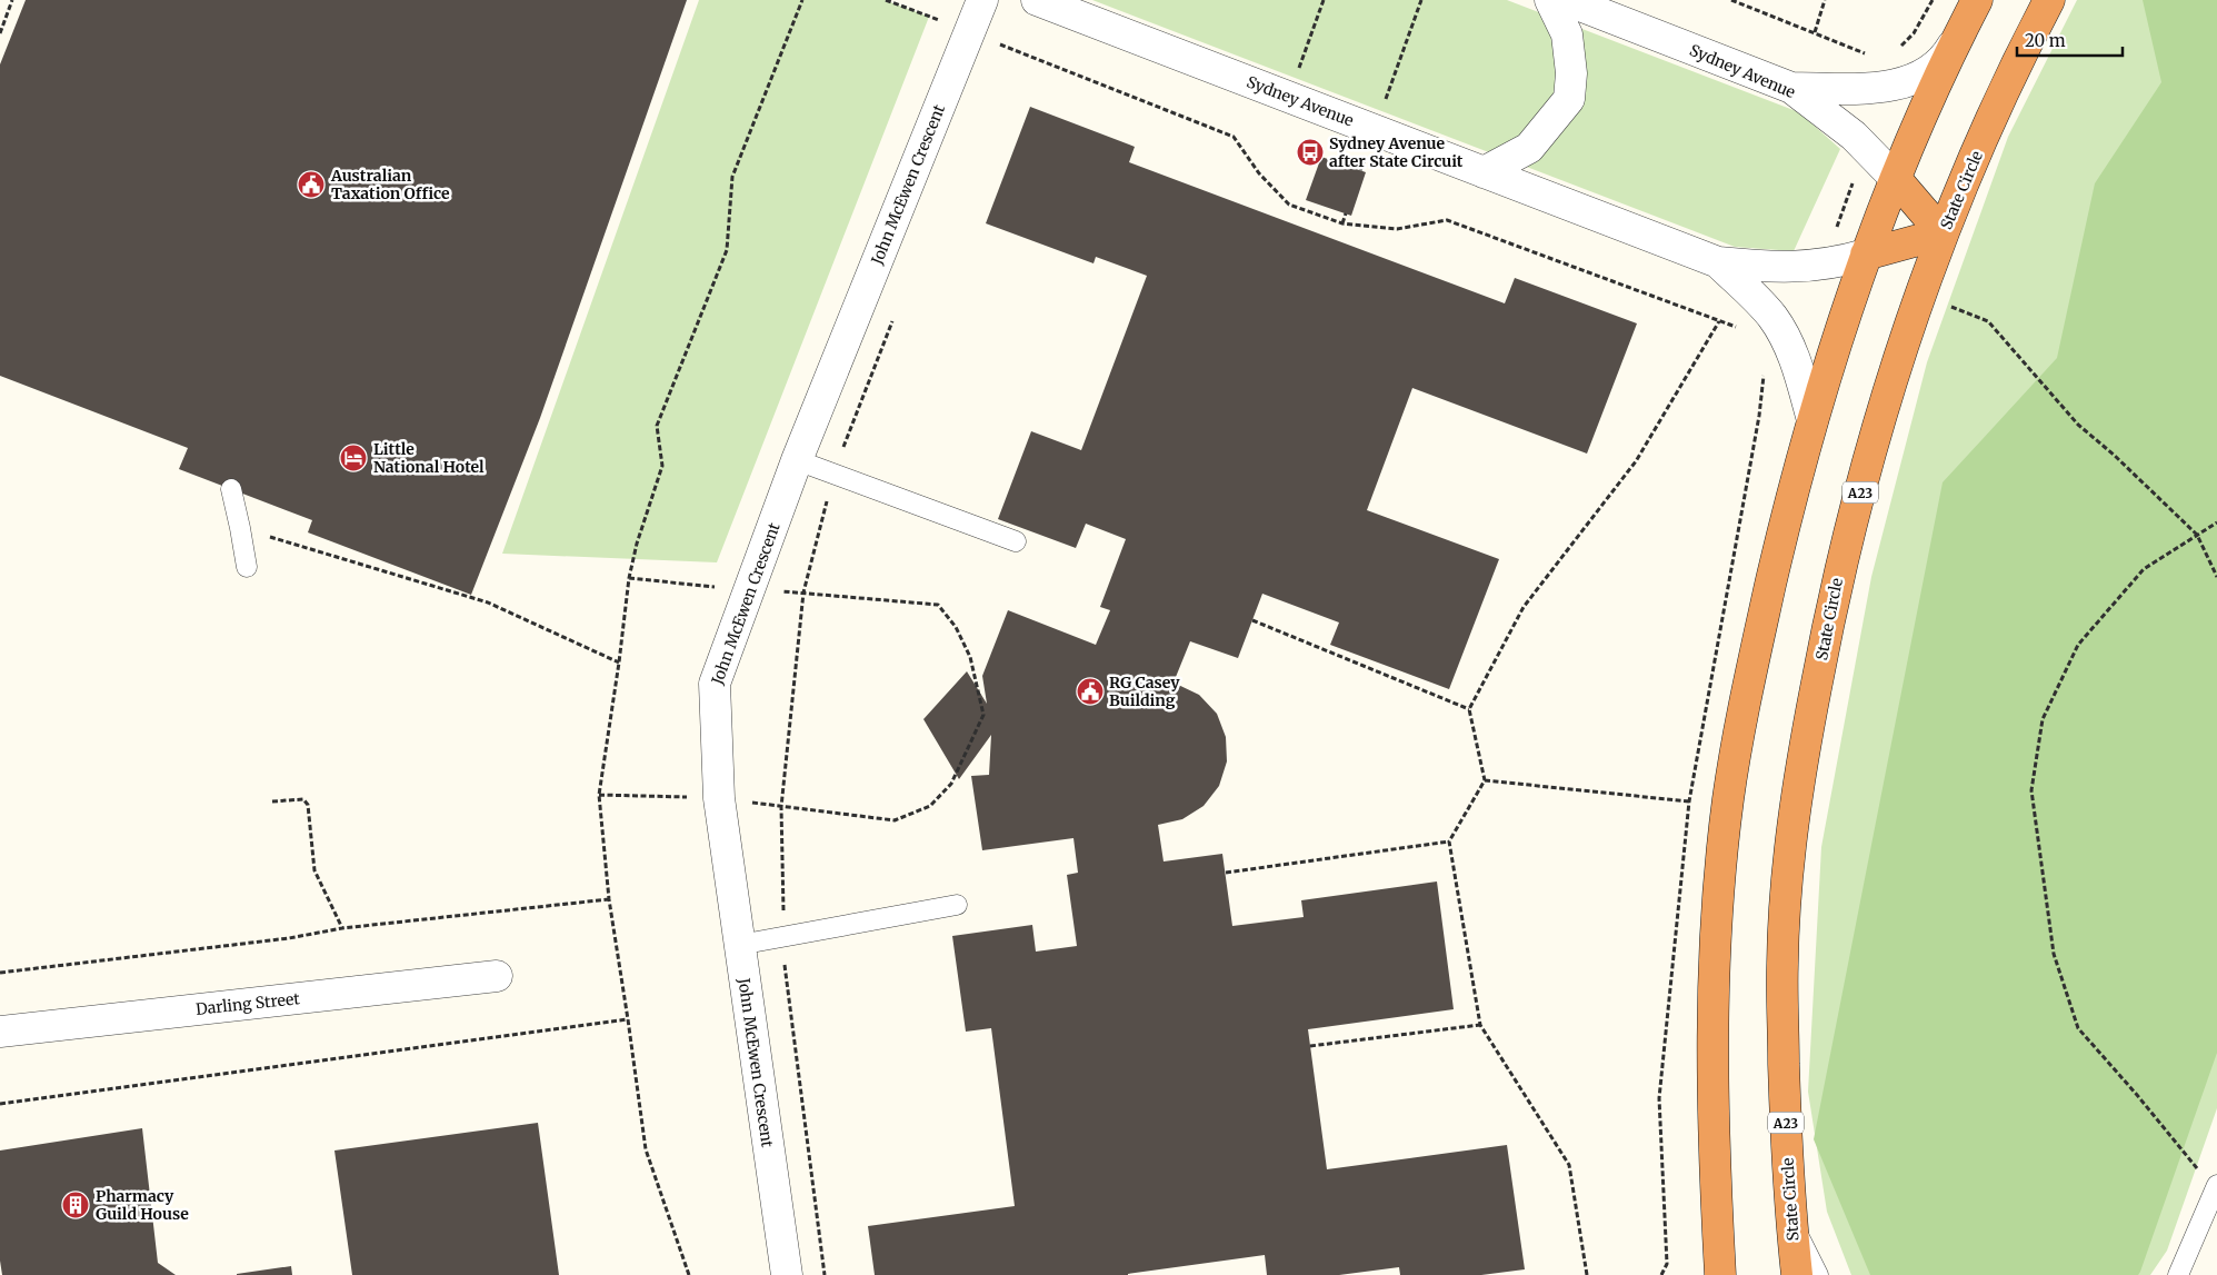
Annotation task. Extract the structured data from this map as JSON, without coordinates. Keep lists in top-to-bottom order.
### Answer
{
  "streets": {
    "highway": ["Sydney Avenue", "State Circle", "A23"],
    "street": ["John McEwen Crescent", "Darling Street"]
  },
  "crossings": [
    ["Sydney Avenue", "State Circle"]
  ],
  "places": {
    "bus stop": ["Sydney Avenue after State Circuit"],
    "public building": ["Australian Taxation Office", "RG Casey Building"],
    "hotel": ["Little National Hotel"],
    "building": ["Pharmacy Guild House"]
  },
  "scale_bar": "20 m"
}
